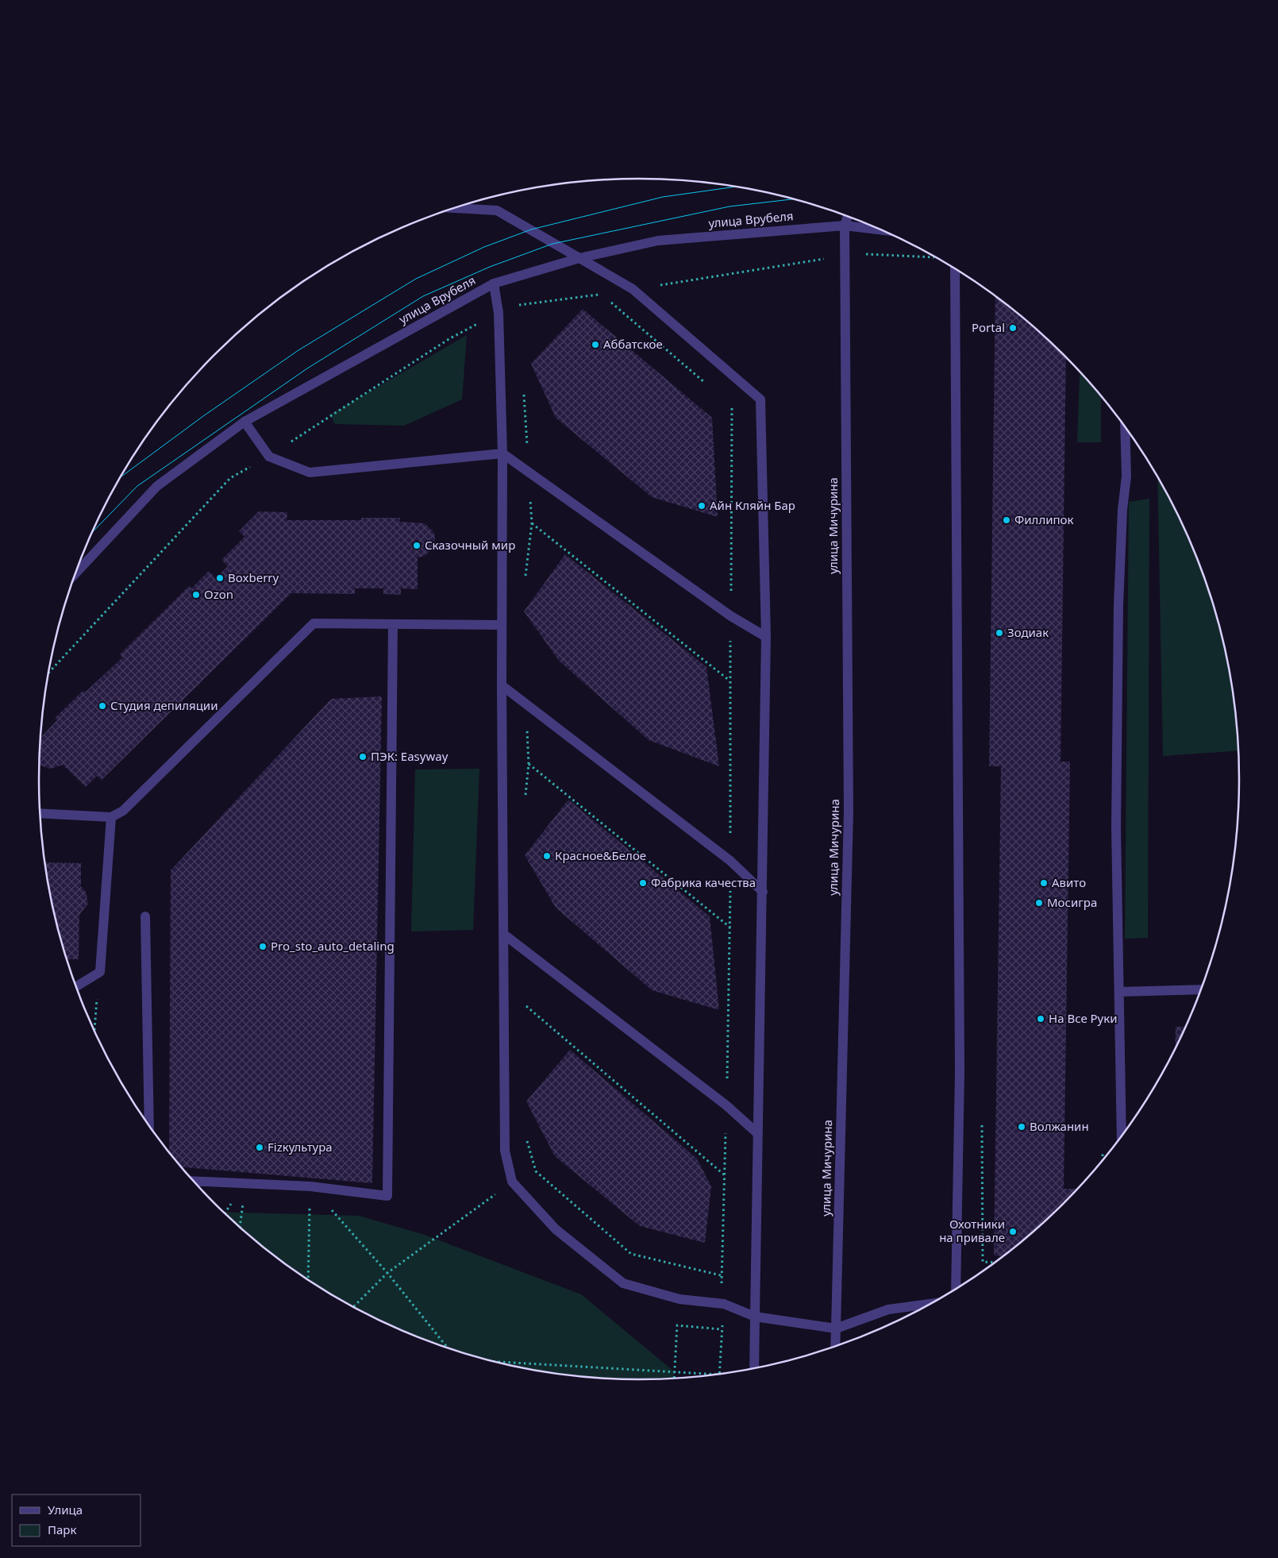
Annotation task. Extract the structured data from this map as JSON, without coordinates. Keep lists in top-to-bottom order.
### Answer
{
  "streets": {
    "street": ["улица Врубеля", "улица Мичурина"]
  },
  "crossings": [
    ["улица Врубеля", "улица Мичурина"]
  ],
  "places": [
    "Portal",
    "Аббатское",
    "Айн Кляйн Бар",
    "Филлипок",
    "Сказочный мир",
    "Boxberry",
    "Ozon",
    "Зодиак",
    "Студия депиляции",
    "ПЭК: Easyway",
    "Красное&Белое",
    "Фабрика качества",
    "Авито",
    "Мосигра",
    "Pro_sto_auto_detaling",
    "На Все Руки",
    "Волжанин",
    "Fizкультура",
    "Охотники на привале"
  ],
  "legend": ["Улица", "Парк"]
}
